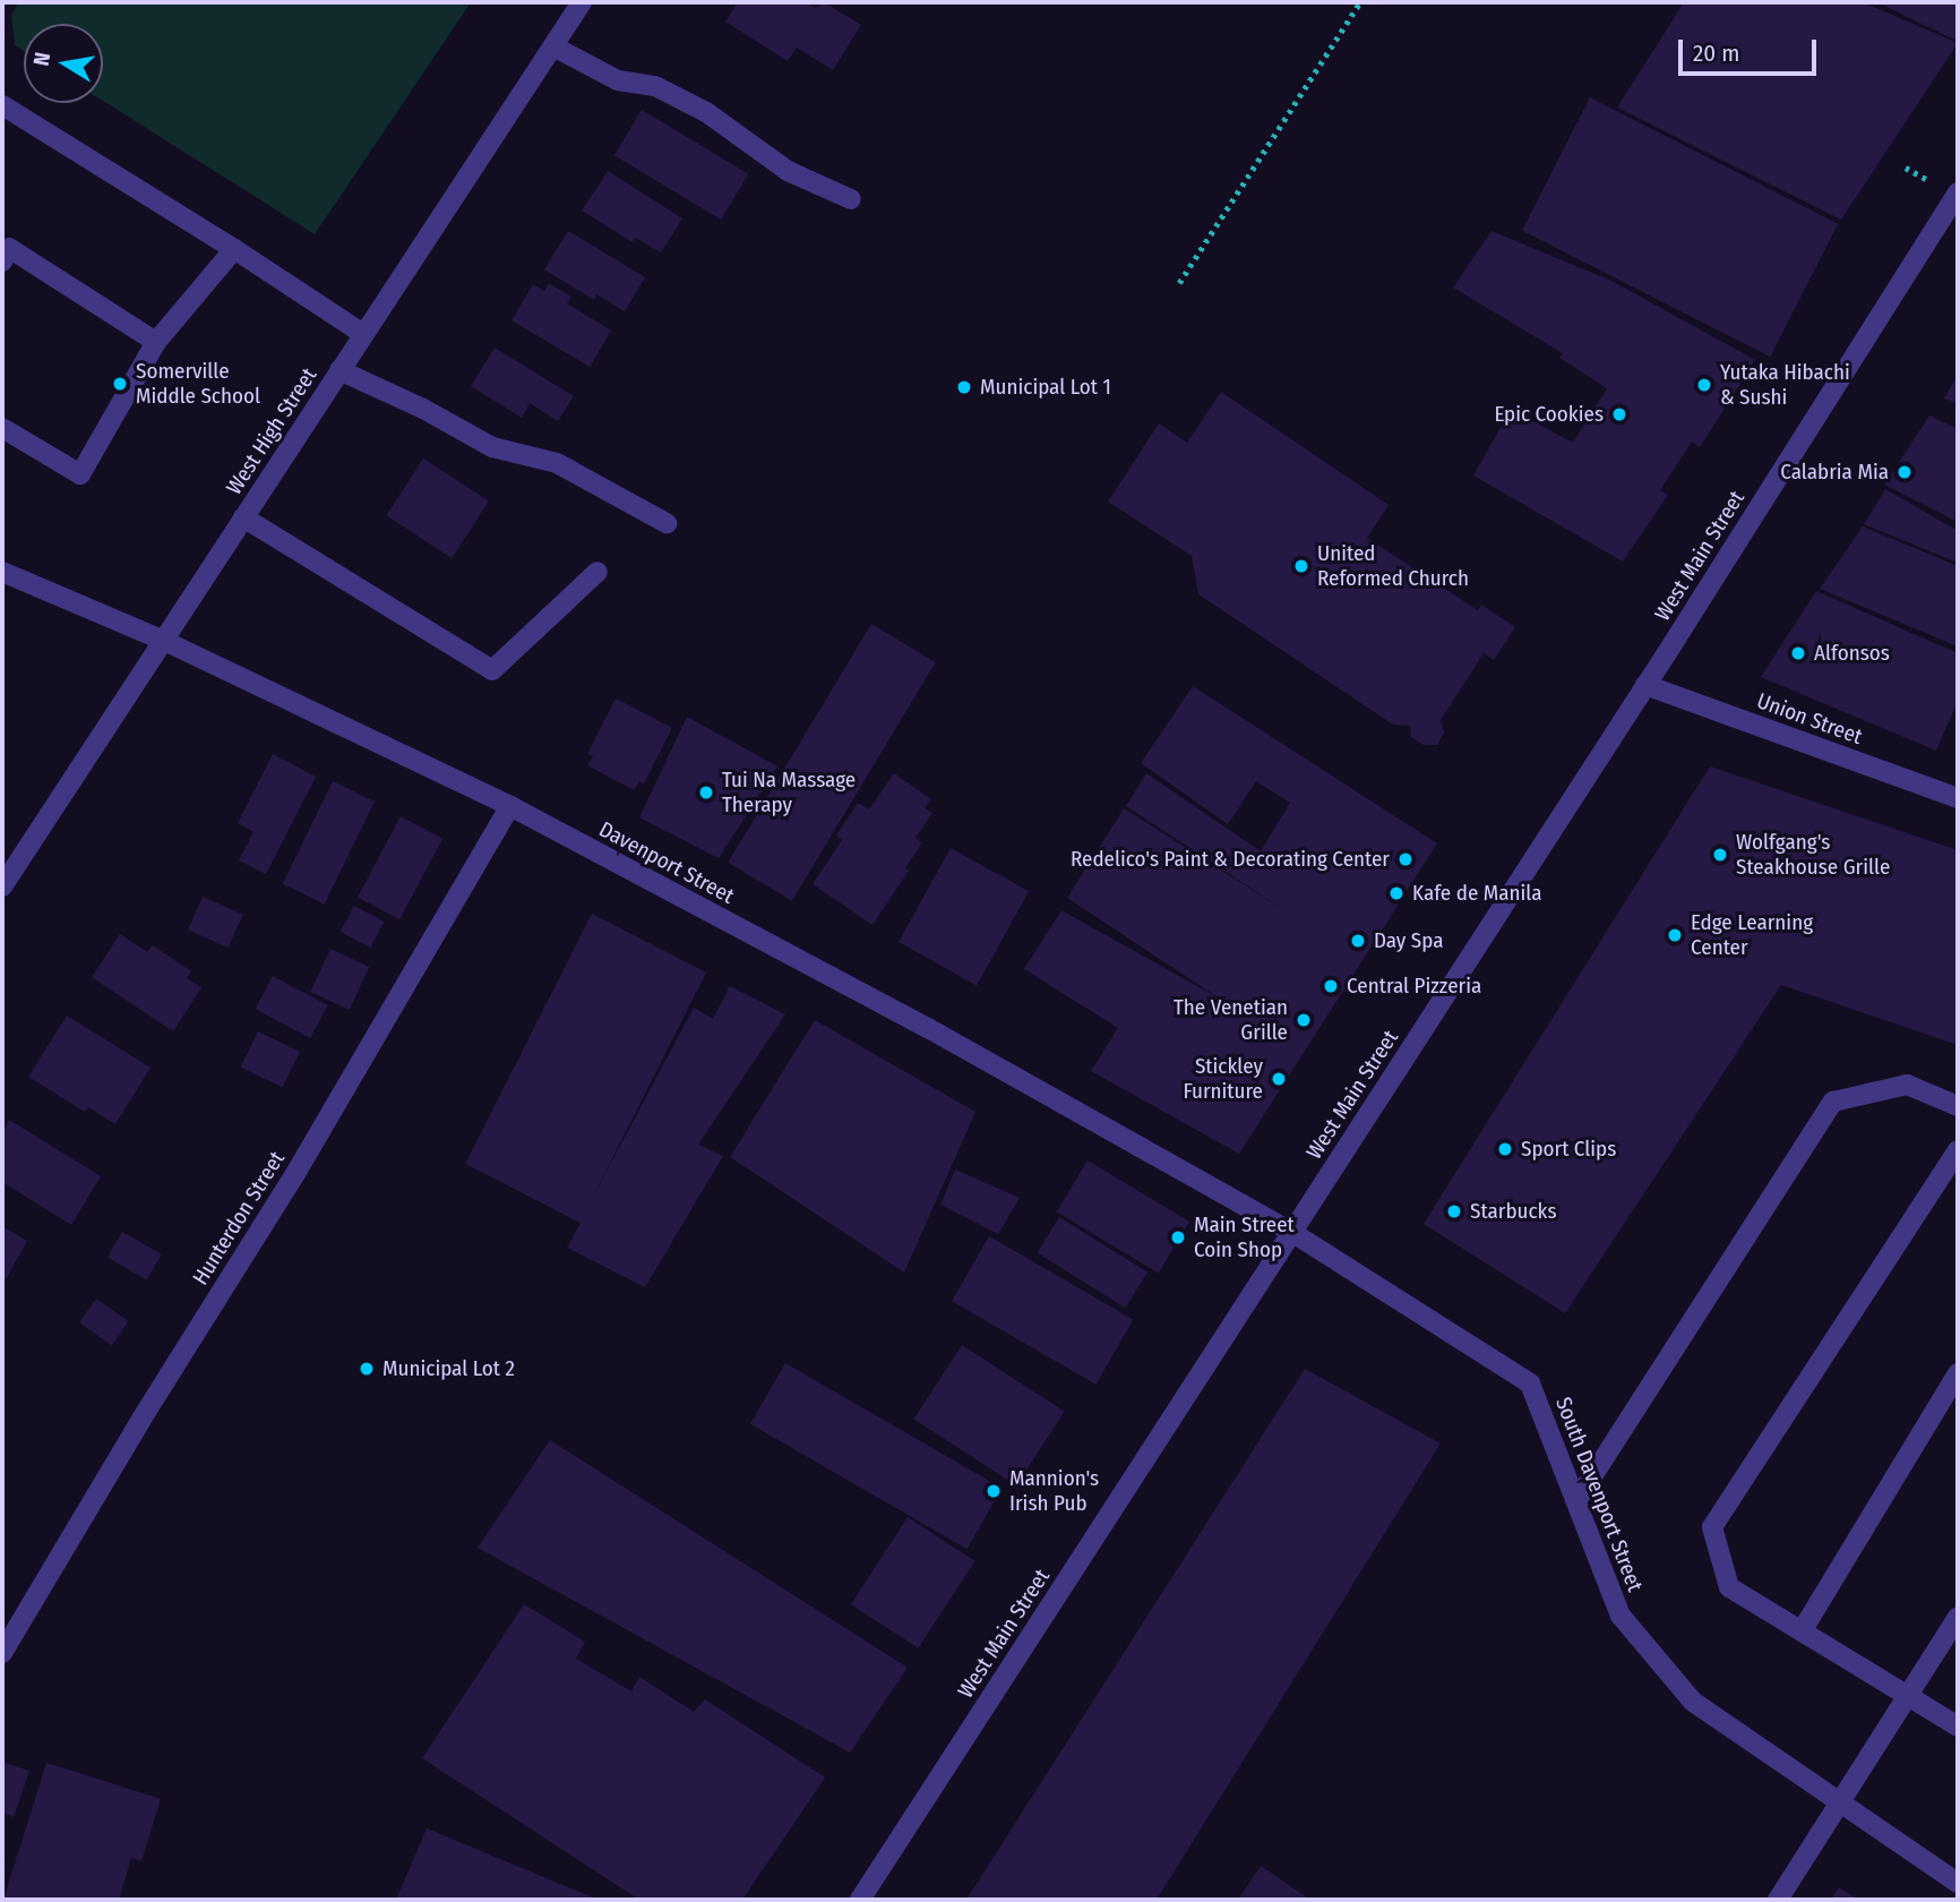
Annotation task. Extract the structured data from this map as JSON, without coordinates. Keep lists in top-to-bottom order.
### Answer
{
  "streets": {
    "street": [
      "West High Street",
      "West Main Street",
      "Union Street",
      "Davenport Street",
      "Hunterdon Street",
      "South Davenport Street"
    ]
  },
  "crossings": [
    ["West High Street", "Davenport Street"],
    ["West Main Street", "Union Street"],
    ["West Main Street", "Davenport Street"],
    ["West Main Street", "South Davenport Street"],
    ["Davenport Street", "Hunterdon Street"],
    ["Davenport Street", "South Davenport Street"]
  ],
  "places": [
    "Somerville Middle School",
    "Yutaka Hibachi & Sushi",
    "Municipal Lot 1",
    "Epic Cookies",
    "Calabria Mia",
    "United Reformed Church",
    "Alfonsos",
    "Tui Na Massage Therapy",
    "Wolfgang's Steakhouse Grille",
    "Redelico's Paint & Decorating Center",
    "Kafe de Manila",
    "Edge Learning Center",
    "Day Spa",
    "Central Pizzeria",
    "The Venetian Grille",
    "Stickley Furniture",
    "Sport Clips",
    "Starbucks",
    "Main Street Coin Shop",
    "Municipal Lot 2",
    "Mannion's Irish Pub"
  ],
  "scale_bar": "20 m",
  "north": "left"
}
